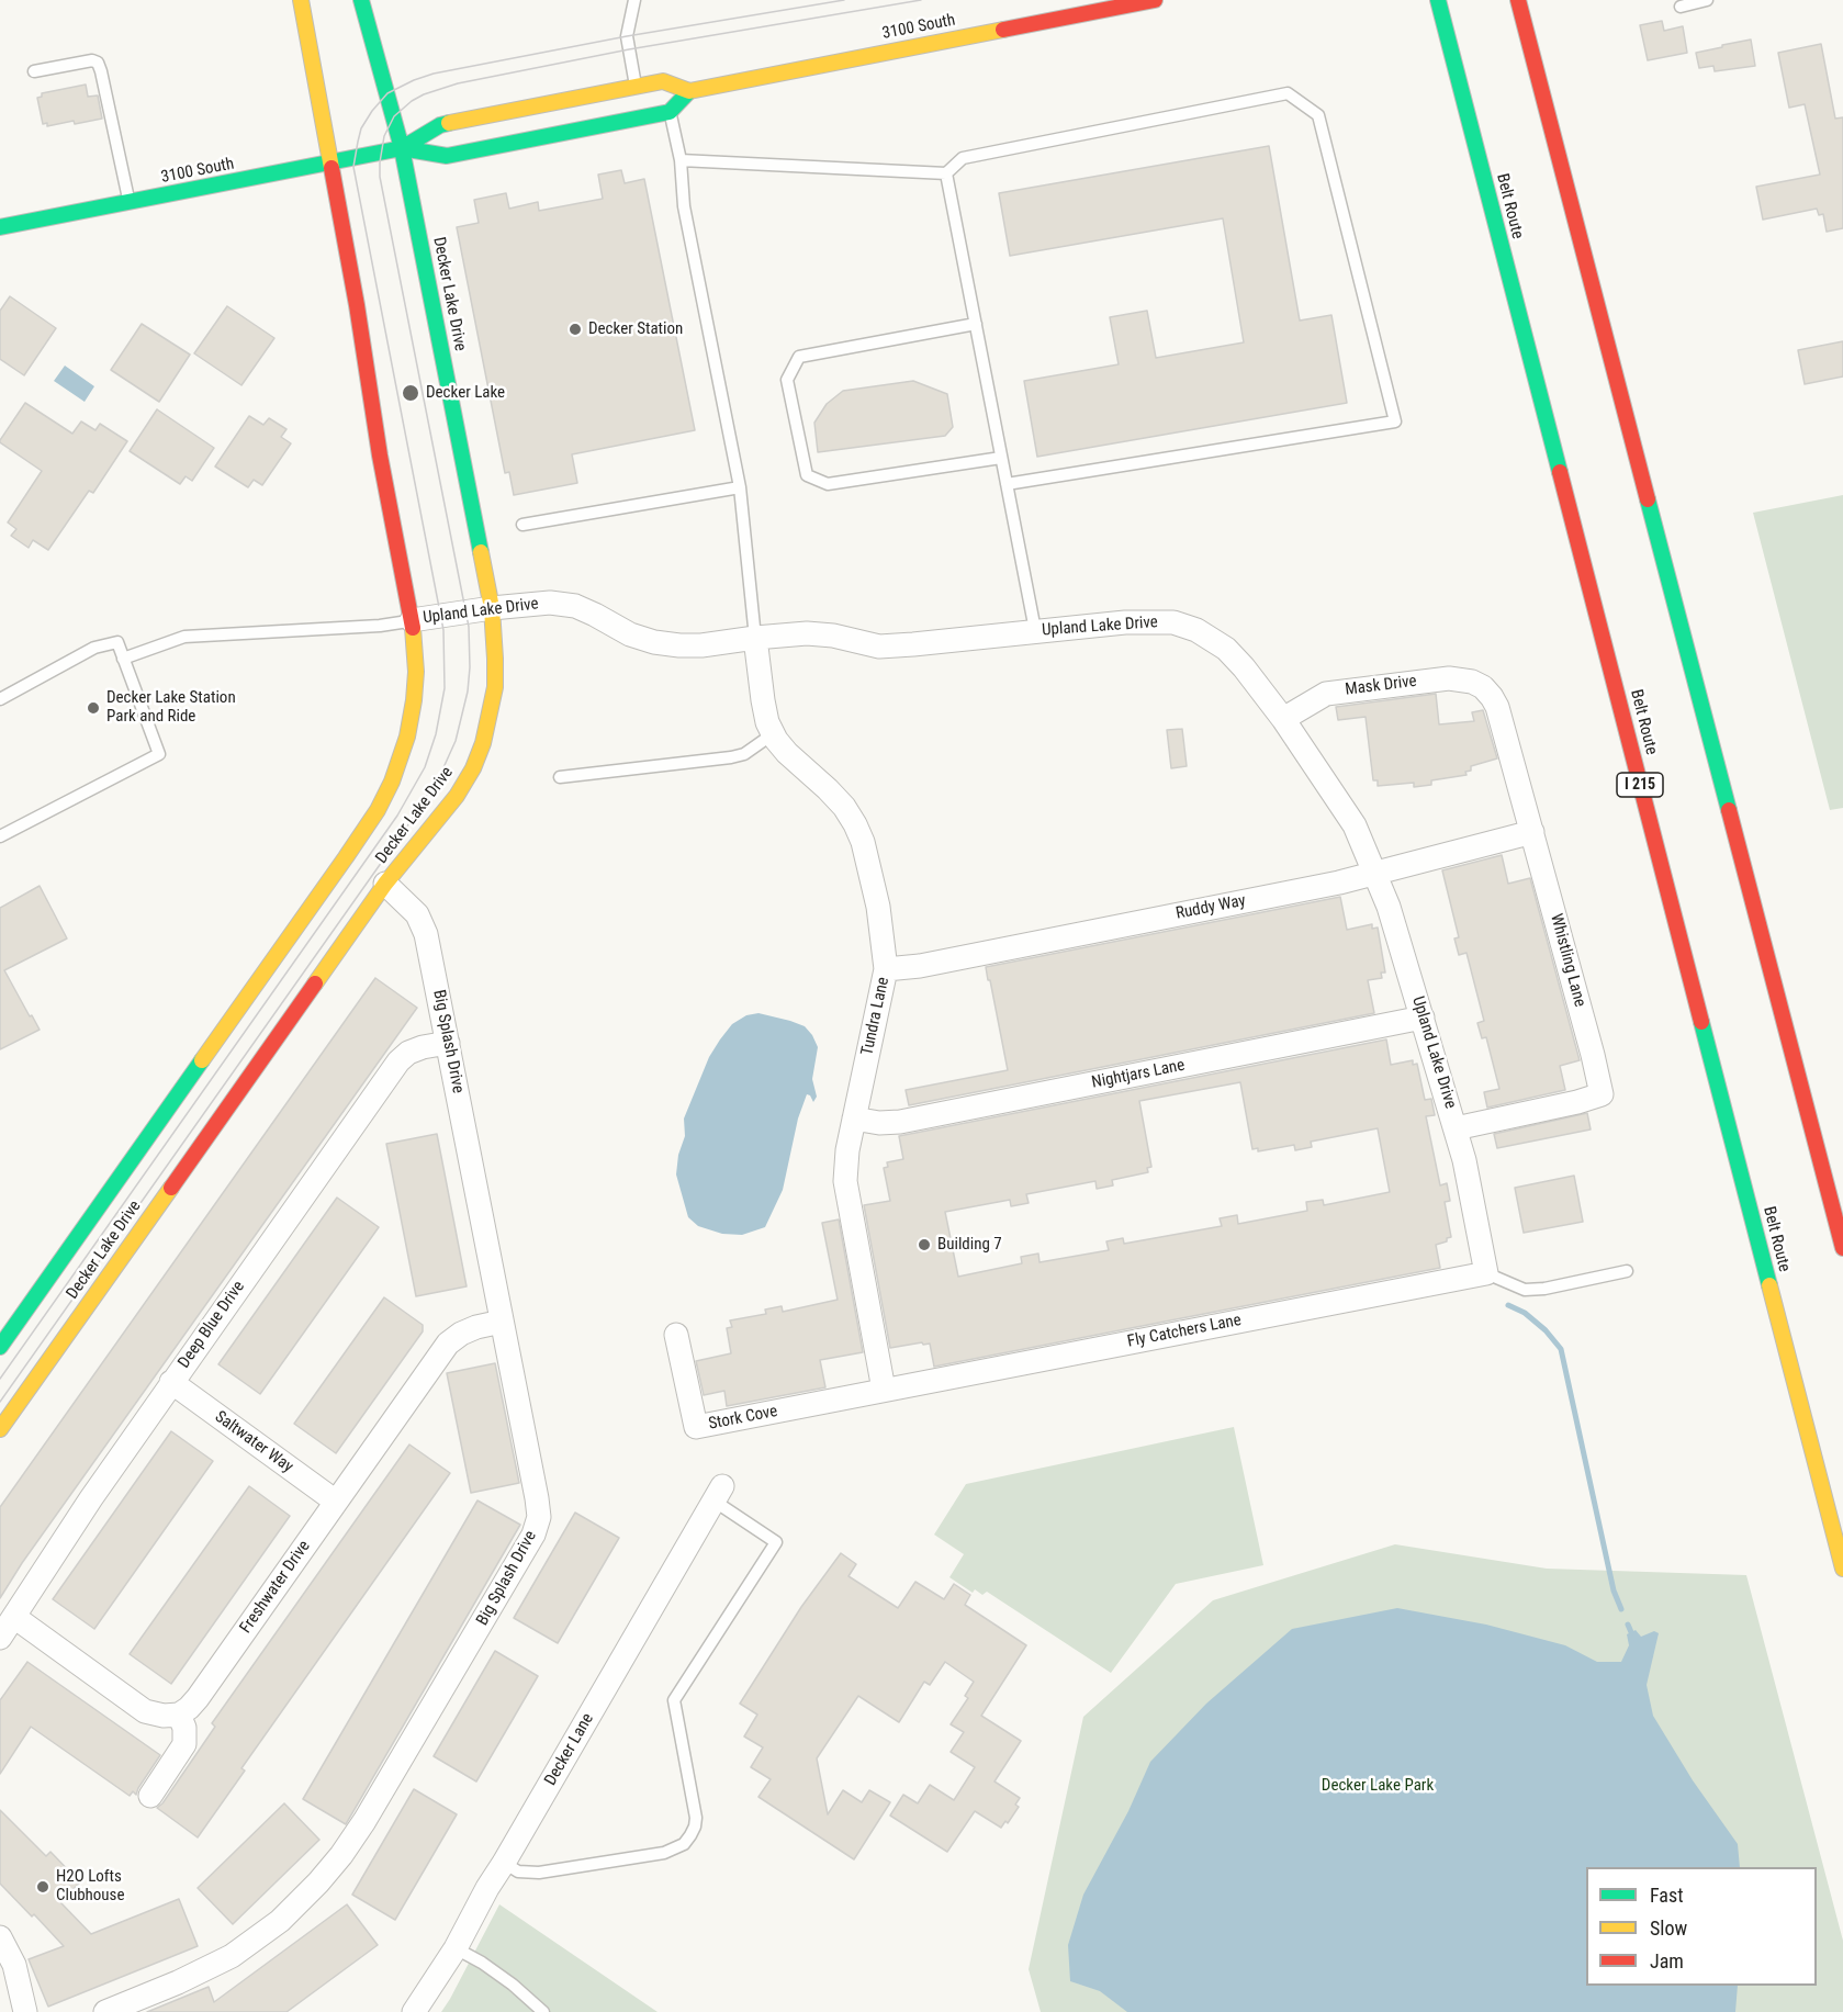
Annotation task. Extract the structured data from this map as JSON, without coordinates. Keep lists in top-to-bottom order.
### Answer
{
  "streets": {
    "main road": [
      "3100 South",
      "Belt Route",
      "Decker Lake Drive",
      "I 215"
    ],
    "street": [
      "Upland Lake Drive",
      "Mask Drive",
      "Ruddy Way",
      "Whistling Lane",
      "Tundra Lane",
      "Big Splash Drive",
      "Nightjars Lane",
      "Deep Blue Drive",
      "Fly Catchers Lane",
      "Stork Cove",
      "Saltwater Way",
      "Freshwater Drive",
      "Decker Lane"
    ]
  },
  "crossings": [
    ["3100 South", "Decker Lake Drive"],
    ["Decker Lake Drive", "Upland Lake Drive"],
    ["Decker Lake Drive", "Big Splash Drive"],
    ["Upland Lake Drive", "Mask Drive"],
    ["Upland Lake Drive", "Ruddy Way"],
    ["Upland Lake Drive", "Whistling Lane"],
    ["Upland Lake Drive", "Tundra Lane"],
    ["Upland Lake Drive", "Nightjars Lane"],
    ["Upland Lake Drive", "Fly Catchers Lane"],
    ["Mask Drive", "Whistling Lane"],
    ["Ruddy Way", "Whistling Lane"],
    ["Ruddy Way", "Tundra Lane"],
    ["Tundra Lane", "Nightjars Lane"],
    ["Tundra Lane", "Fly Catchers Lane"],
    ["Tundra Lane", "Stork Cove"],
    ["Big Splash Drive", "Deep Blue Drive"],
    ["Big Splash Drive", "Freshwater Drive"],
    ["Deep Blue Drive", "Saltwater Way"],
    ["Fly Catchers Lane", "Stork Cove"],
    ["Saltwater Way", "Freshwater Drive"]
  ],
  "parks": ["Decker Lake Park"],
  "places": [
    "Decker Station",
    "Decker Lake",
    "Decker Lake Station Park and Ride",
    "Building 7",
    "H2O Lofts Clubhouse"
  ],
  "legend": ["Fast", "Slow", "Jam"]
}
